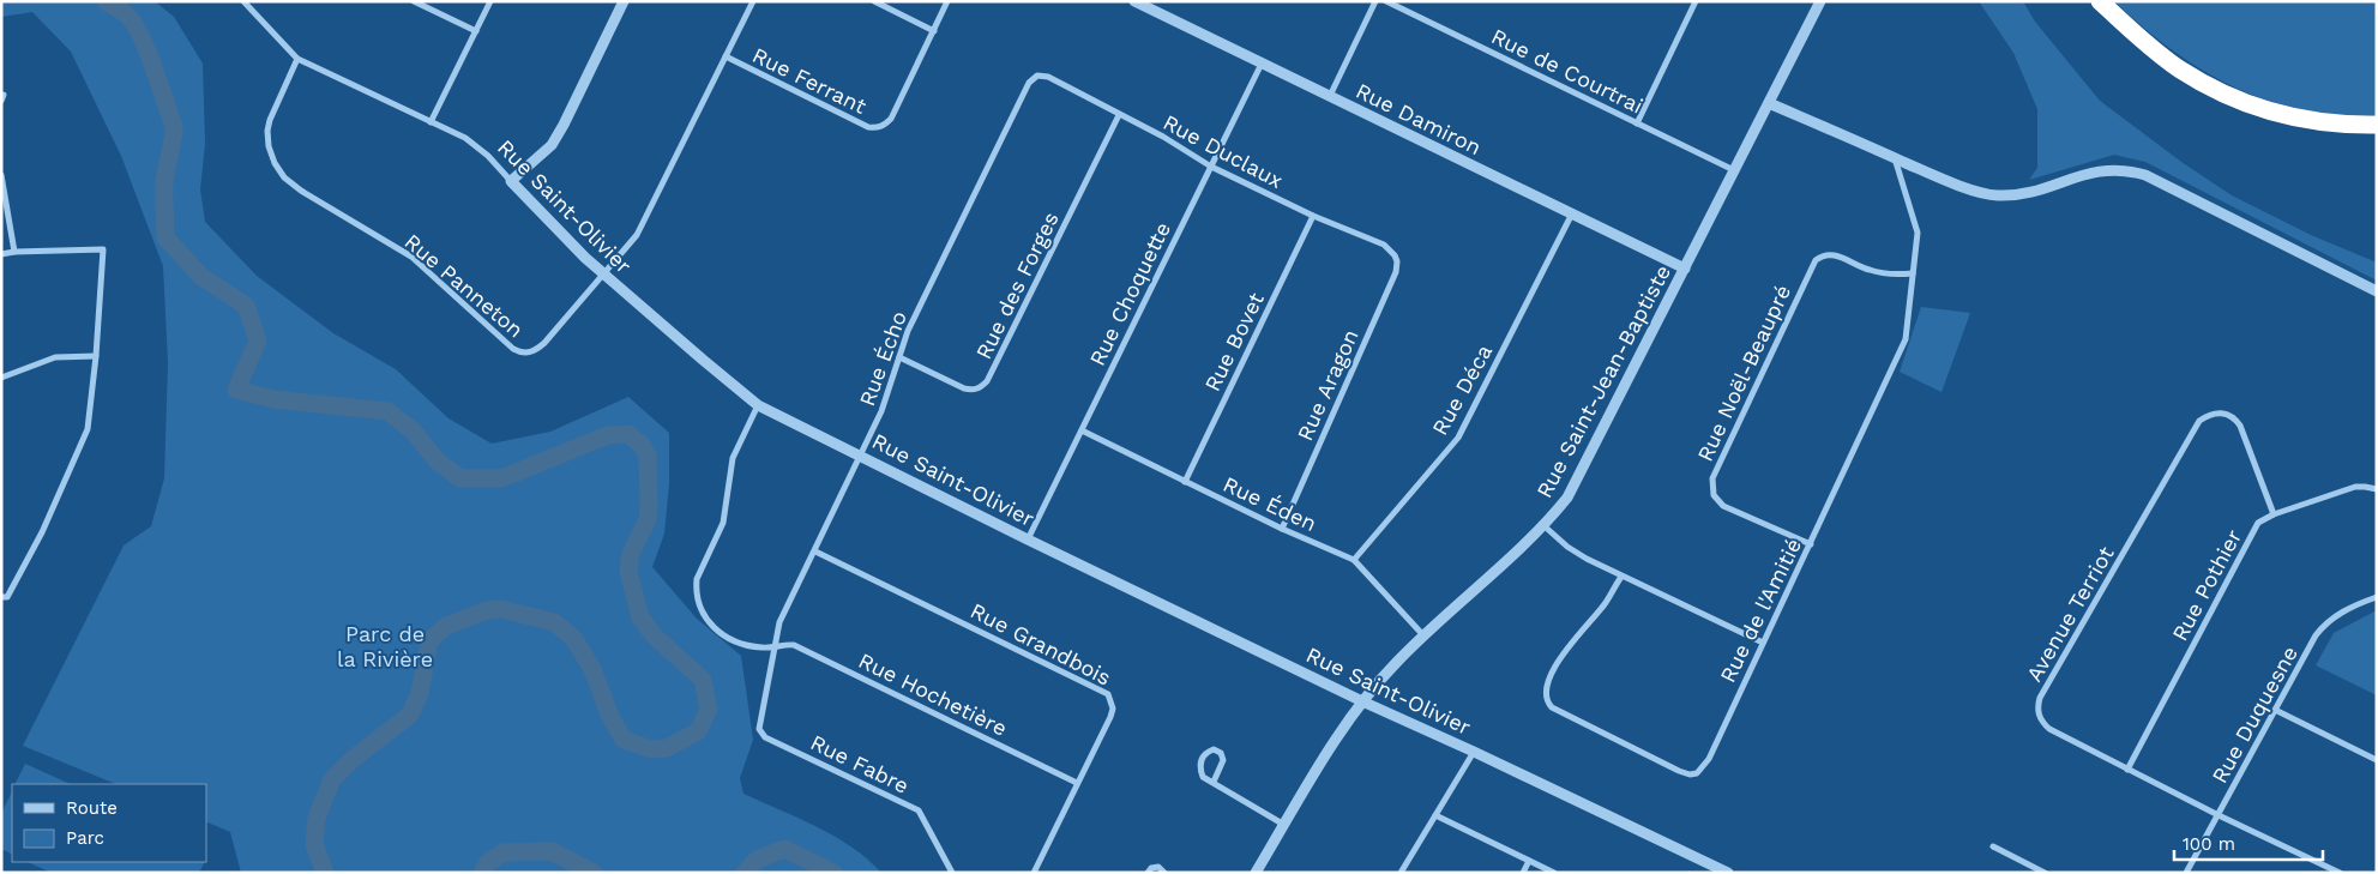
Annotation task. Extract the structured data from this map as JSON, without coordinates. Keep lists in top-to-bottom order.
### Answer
{
  "streets": {
    "street": [
      "Rue de Courtrai",
      "Rue Ferrant",
      "Rue Damiron",
      "Rue Duclaux",
      "Rue Saint-Olivier",
      "Rue Panneton",
      "Rue des Forges",
      "Rue Choquette",
      "Rue Bovet",
      "Rue Écho",
      "Rue Noël-Beaupré",
      "Rue Saint-Jean-Baptiste",
      "Rue Aragon",
      "Rue Déca",
      "Rue Éden",
      "Rue Pothier",
      "Rue de l'Amitié",
      "Avenue Terriot",
      "Rue Grandbois",
      "Rue Hochetière",
      "Rue Duquesne",
      "Rue Fabre"
    ]
  },
  "crossings": [
    ["Rue de Courtrai", "Rue Saint-Jean-Baptiste"],
    ["Rue Ferrant", "Rue Panneton"],
    ["Rue Damiron", "Rue Choquette"],
    ["Rue Damiron", "Rue Saint-Jean-Baptiste"],
    ["Rue Damiron", "Rue Déca"],
    ["Rue Duclaux", "Rue des Forges"],
    ["Rue Duclaux", "Rue Choquette"],
    ["Rue Duclaux", "Rue Bovet"],
    ["Rue Duclaux", "Rue Écho"],
    ["Rue Duclaux", "Rue Aragon"],
    ["Rue Saint-Olivier", "Rue Panneton"],
    ["Rue Saint-Olivier", "Rue Choquette"],
    ["Rue Saint-Olivier", "Rue Écho"],
    ["Rue Saint-Olivier", "Rue Saint-Jean-Baptiste"],
    ["Rue Saint-Olivier", "Rue Hochetière"],
    ["Rue des Forges", "Rue Écho"],
    ["Rue Choquette", "Rue Éden"],
    ["Rue Bovet", "Rue Éden"],
    ["Rue Écho", "Rue Grandbois"],
    ["Rue Écho", "Rue Hochetière"],
    ["Rue Écho", "Rue Fabre"],
    ["Rue Noël-Beaupré", "Rue de l'Amitié"],
    ["Rue Saint-Jean-Baptiste", "Rue Éden"],
    ["Rue Aragon", "Rue Éden"],
    ["Rue Déca", "Rue Éden"],
    ["Rue Pothier", "Avenue Terriot"],
    ["Avenue Terriot", "Rue Duquesne"],
    ["Rue Grandbois", "Rue Hochetière"]
  ],
  "parks": ["Parc de la Rivière"],
  "legend": ["Route", "Parc"],
  "scale_bar": "100 m"
}
